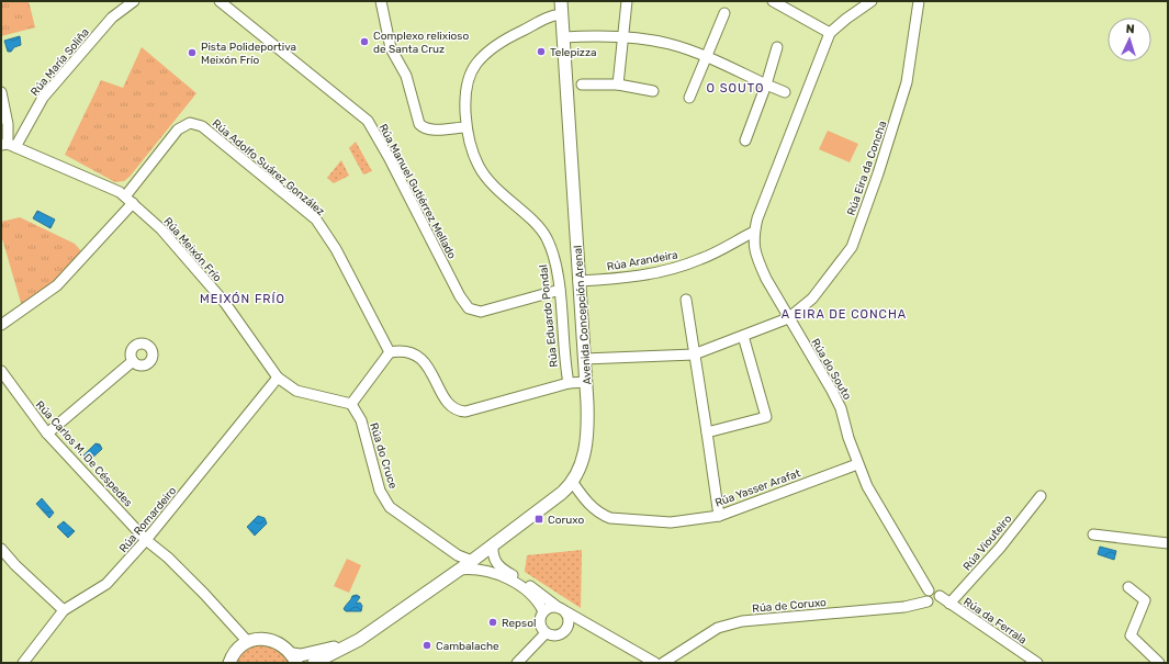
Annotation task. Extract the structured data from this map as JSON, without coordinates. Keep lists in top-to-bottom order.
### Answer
{
  "streets": {
    "main road": ["Avenida Concepción Arenal"],
    "street": [
      "Rúa María Soliña",
      "Rúa Adolfo Suárez González",
      "Rúa Eira da Concha",
      "Rúa Manuel Gutiérrez Mellado",
      "Rúa Meixón Frío",
      "Rúa Arandeira",
      "Rúa Eduardo Pondal",
      "Rúa do Souto",
      "Rúa Carlos M. De Céspedes",
      "Rúa do Cruce",
      "Rúa Yasser Arafat",
      "Rúa Romardeiro",
      "Rúa Viouteiro",
      "Rúa de Coruxo",
      "Rúa da Ferrala"
    ]
  },
  "crossings": [
    ["Rúa María Soliña", "Rúa Meixón Frío"],
    ["Rúa Adolfo Suárez González", "Rúa Meixón Frío"],
    ["Rúa Eira da Concha", "Avenida Concepción Arenal"],
    ["Rúa Eira da Concha", "Rúa do Souto"],
    ["Rúa Manuel Gutiérrez Mellado", "Rúa Eduardo Pondal"],
    ["Rúa Meixón Frío", "Rúa do Cruce"],
    ["Rúa Meixón Frío", "Rúa Romardeiro"],
    ["Rúa Arandeira", "Avenida Concepción Arenal"],
    ["Rúa Arandeira", "Rúa do Souto"],
    ["Avenida Concepción Arenal", "Rúa Eduardo Pondal"],
    ["Avenida Concepción Arenal", "Rúa do Cruce"],
    ["Avenida Concepción Arenal", "Rúa Yasser Arafat"],
    ["Rúa do Souto", "Rúa Yasser Arafat"],
    ["Rúa do Souto", "Rúa de Coruxo"],
    ["Rúa do Souto", "Rúa da Ferrala"],
    ["Rúa Carlos M. De Céspedes", "Rúa Romardeiro"],
    ["Rúa Viouteiro", "Rúa da Ferrala"],
    ["Rúa de Coruxo", "Rúa da Ferrala"]
  ],
  "districts": ["O SOUTO", "MEIXÓN FRÍO", "A EIRA DE CONCHA"],
  "places": {
    "other": [
      "Complexo relixioso de Santa Cruz",
      "Telepizza",
      "Pista Polideportiva Meixón Frío",
      "Repsol",
      "Cambalache"
    ],
    "transit": ["Coruxo"]
  },
  "north": "top"
}
